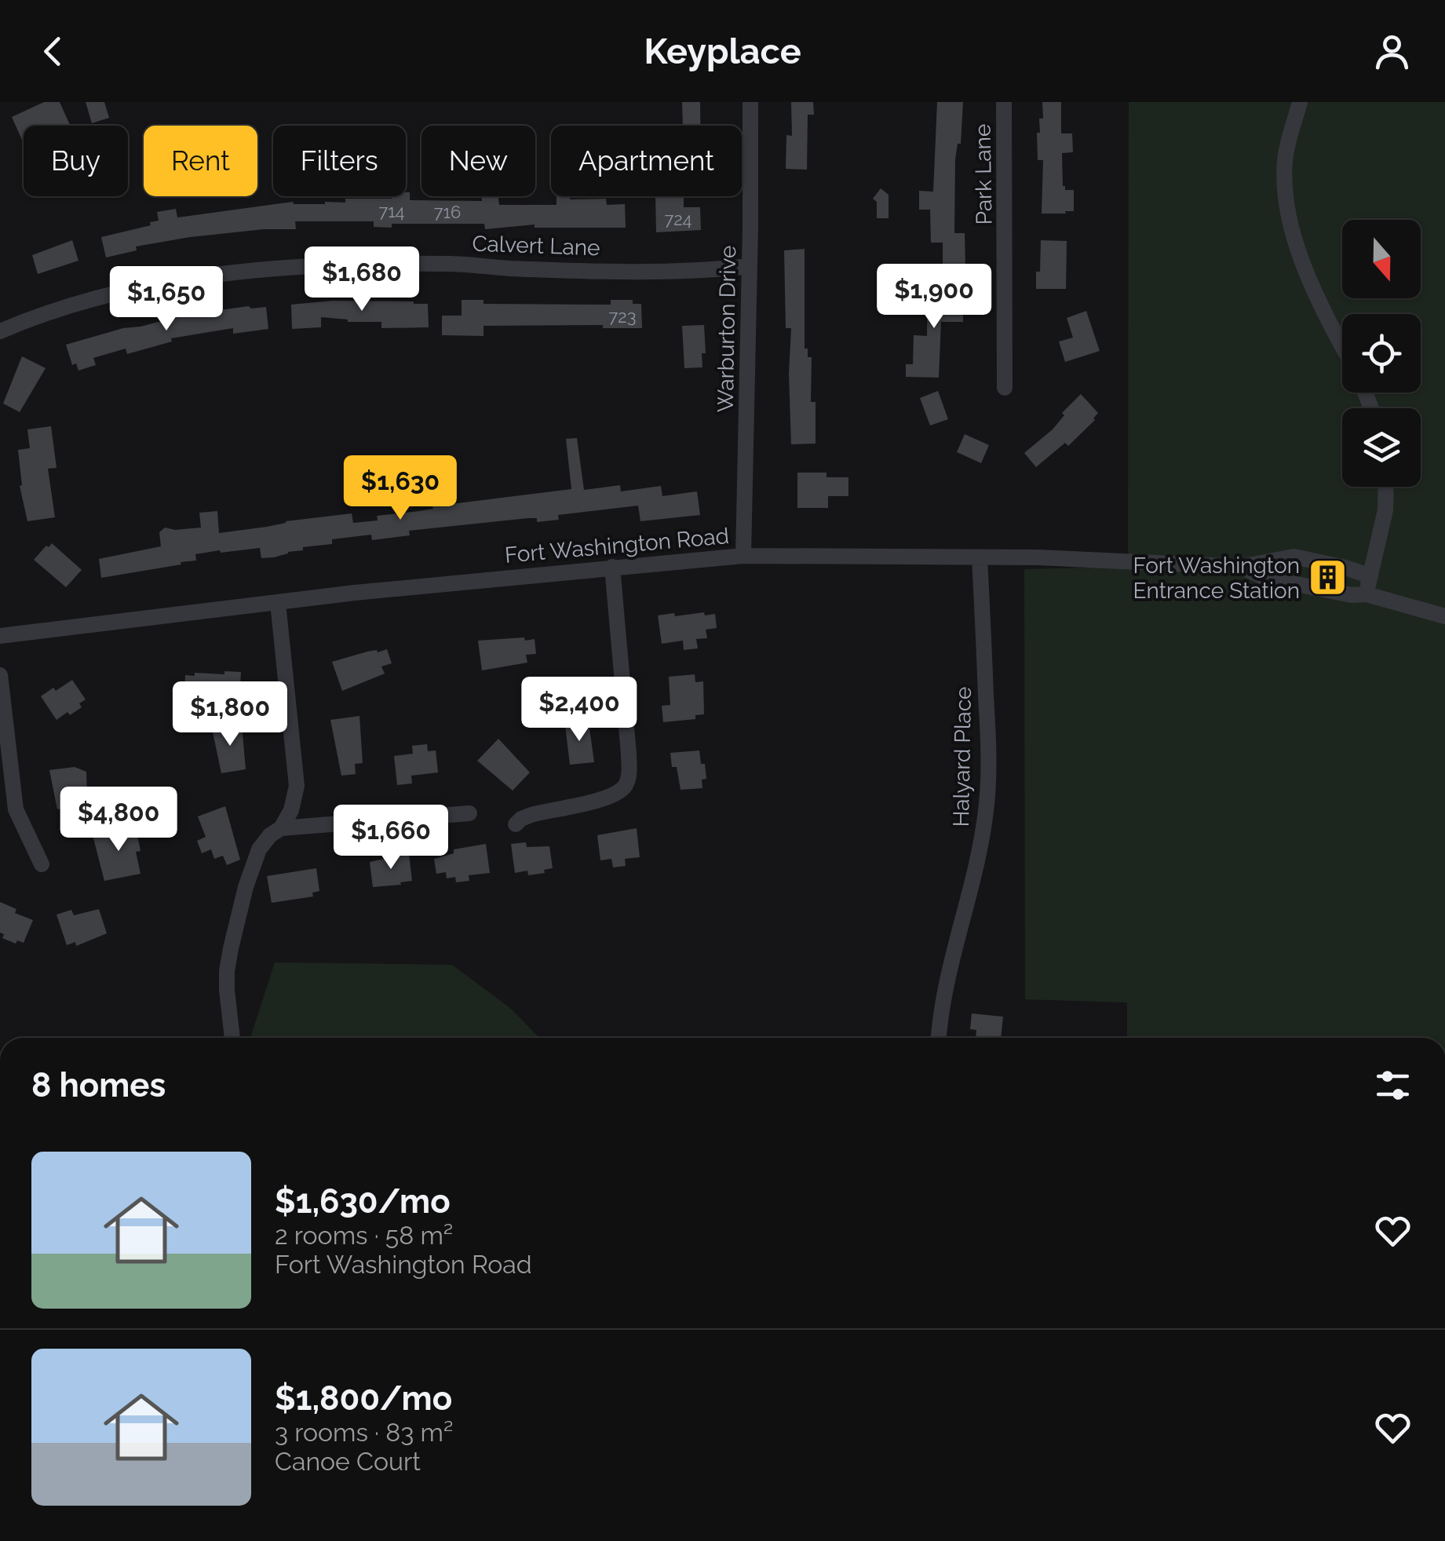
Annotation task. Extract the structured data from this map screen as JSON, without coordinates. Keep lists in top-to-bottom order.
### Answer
{
  "streets": {
    "street": [
      "Park Lane",
      "Calvert Lane",
      "Warburton Drive",
      "Fort Washington Road",
      "Halyard Place"
    ]
  },
  "crossings": [
    ["Calvert Lane", "Warburton Drive"],
    ["Warburton Drive", "Fort Washington Road"],
    ["Fort Washington Road", "Halyard Place"]
  ],
  "places": {
    "building": ["Fort Washington Entrance Station"]
  },
  "house_numbers": [
    "714",
    "716",
    "724",
    "723"
  ],
  "north": "bottom",
  "page": {
    "header": "Keyplace",
    "chip": [
      "Buy",
      "Rent",
      "Filters",
      "New",
      "Apartment"
    ],
    "price": [
      "$1,680",
      "$1,900",
      "$1,650",
      "$1,630",
      "$2,400",
      "$1,800",
      "$4,800",
      "$1,660"
    ],
    "heading": "8 homes",
    "list": [
      {
        "name": "$1,630/mo",
        "note": "2 rooms · 58 m² · Fort Washington Road"
      },
      {
        "name": "$1,800/mo",
        "note": "3 rooms · 83 m² · Canoe Court"
      }
    ]
  }
}
